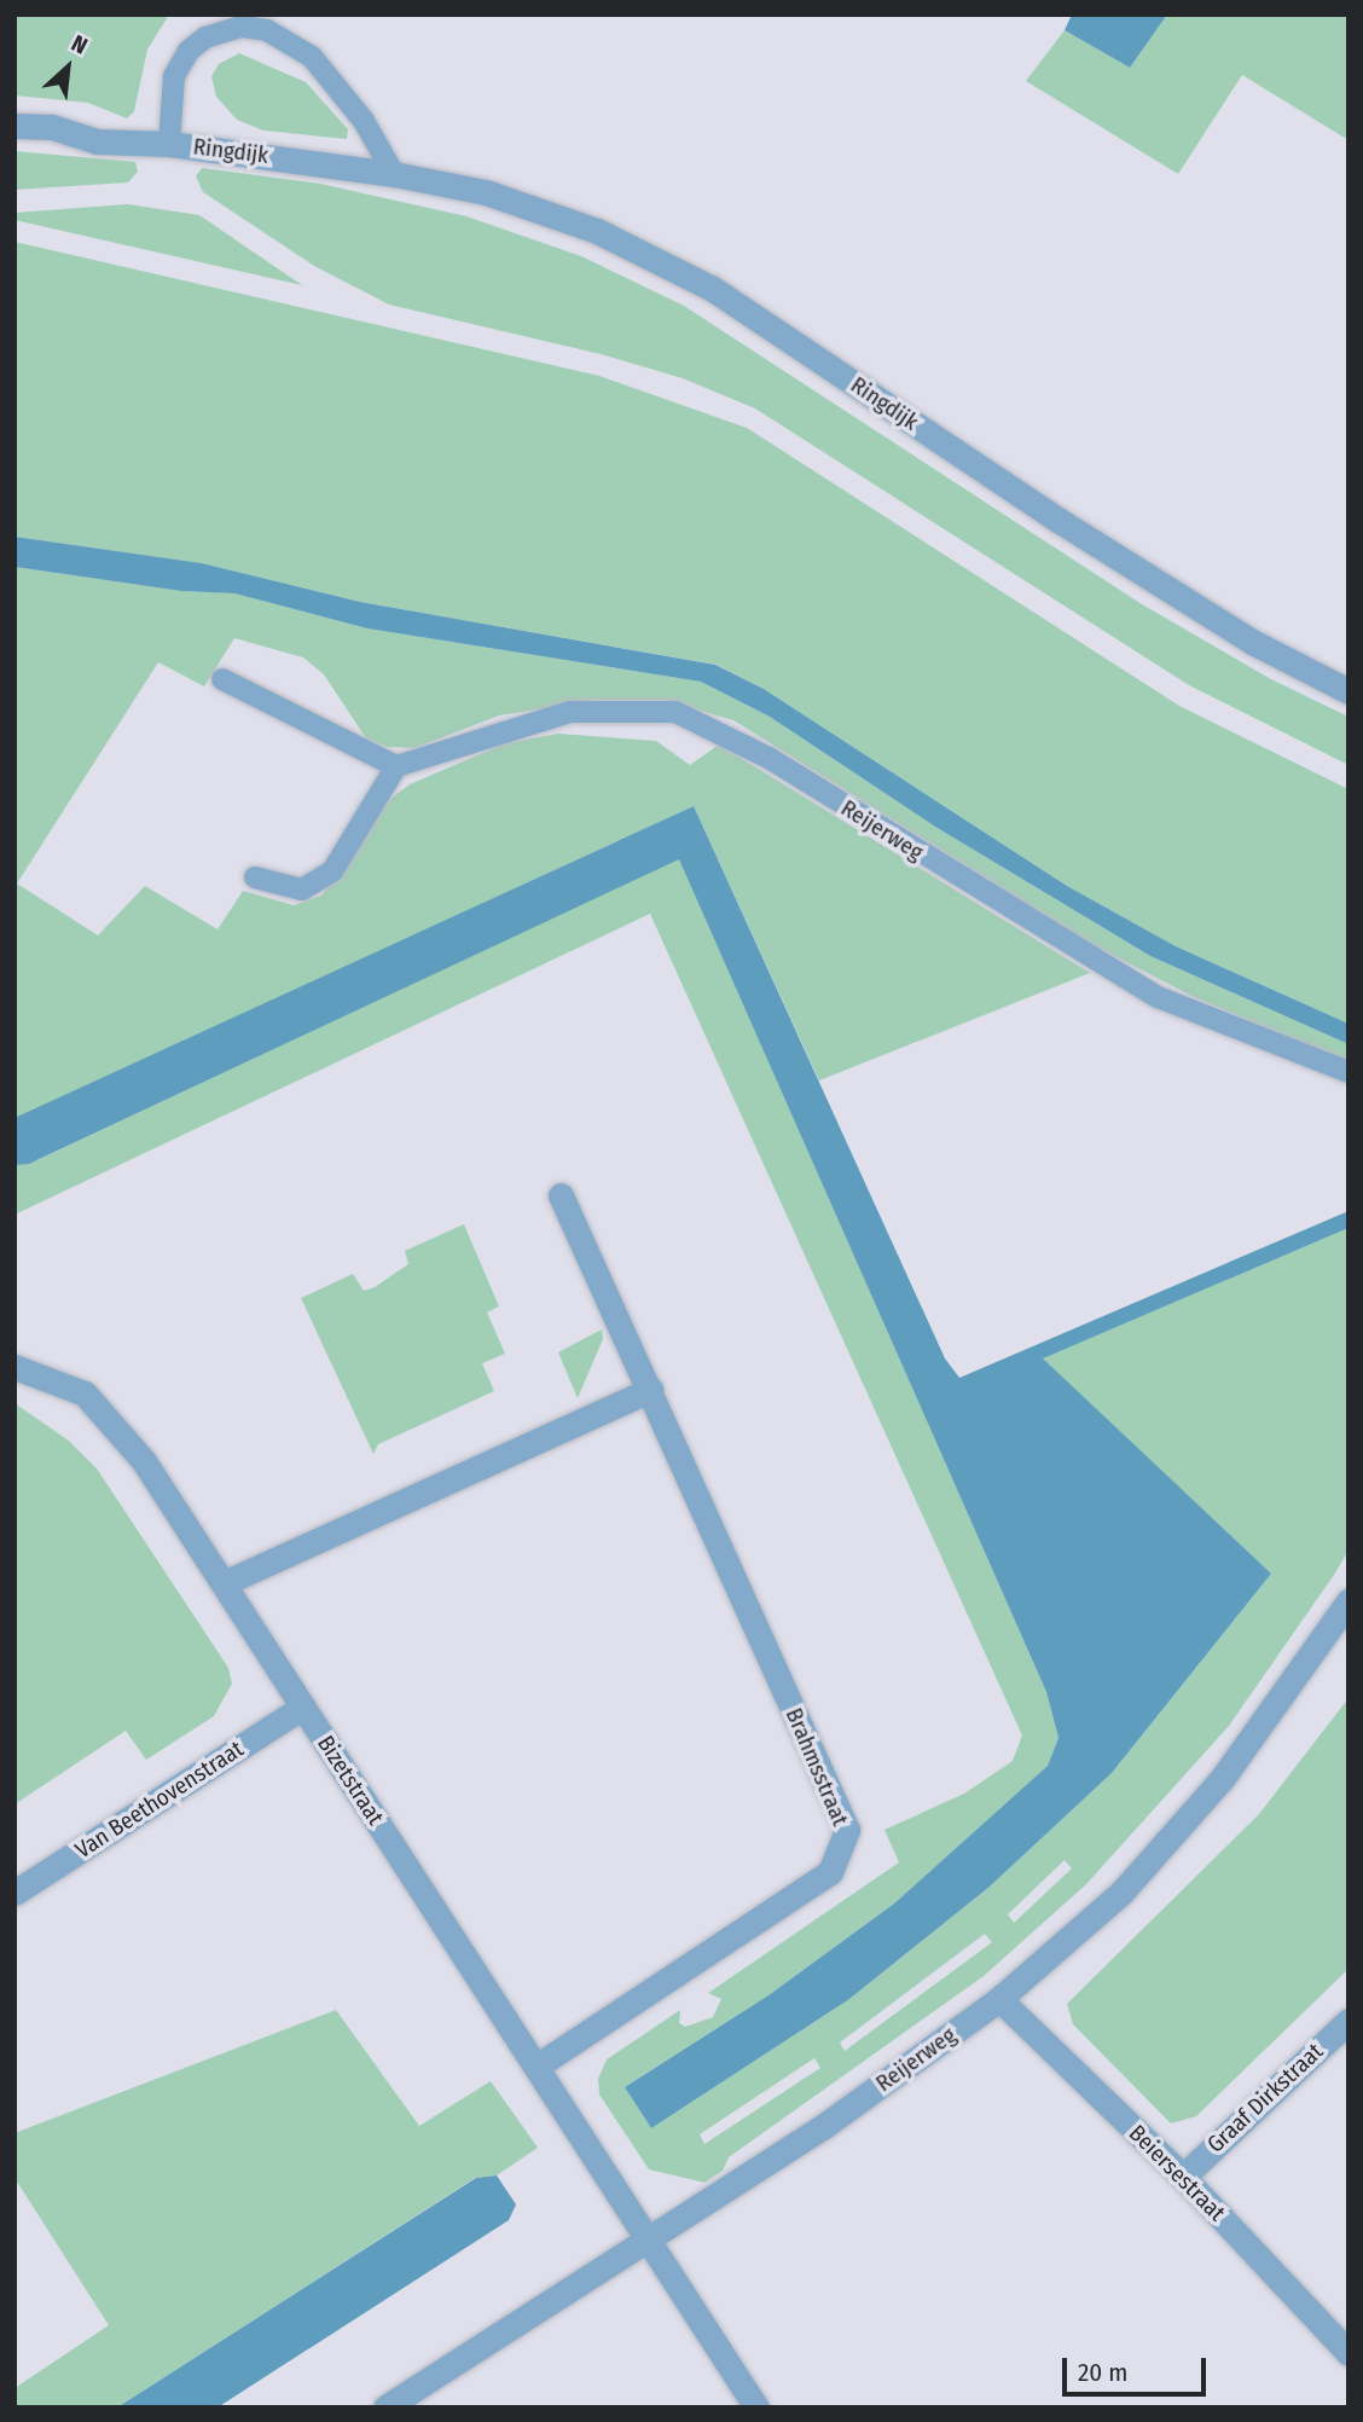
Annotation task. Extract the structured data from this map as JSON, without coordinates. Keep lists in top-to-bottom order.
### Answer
{
  "streets": {
    "street": [
      "Ringdijk",
      "Reijerweg",
      "Brahmsstraat",
      "Bizetstraat",
      "Van Beethovenstraat",
      "Graaf Dirkstraat",
      "Beiersestraat"
    ]
  },
  "crossings": [
    ["Reijerweg", "Bizetstraat"],
    ["Reijerweg", "Beiersestraat"],
    ["Brahmsstraat", "Bizetstraat"],
    ["Bizetstraat", "Van Beethovenstraat"],
    ["Graaf Dirkstraat", "Beiersestraat"]
  ],
  "scale_bar": "20 m",
  "north": "top right"
}
